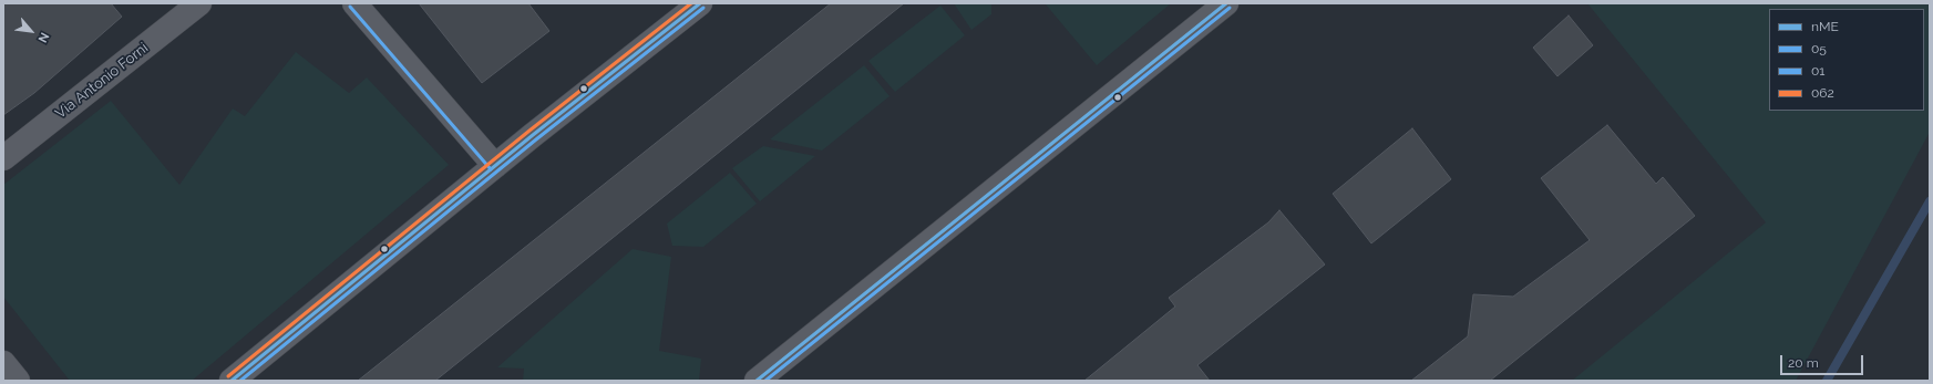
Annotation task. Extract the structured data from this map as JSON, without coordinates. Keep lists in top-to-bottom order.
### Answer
{
  "streets": {
    "street": ["Via Antonio Forni"]
  },
  "lines": [
    "transit line nME",
    "transit line 062",
    "transit line 01",
    "transit line 05"
  ],
  "legend": [
    "nME",
    "05",
    "01",
    "062"
  ],
  "scale_bar": "20 m",
  "north": "bottom right"
}
